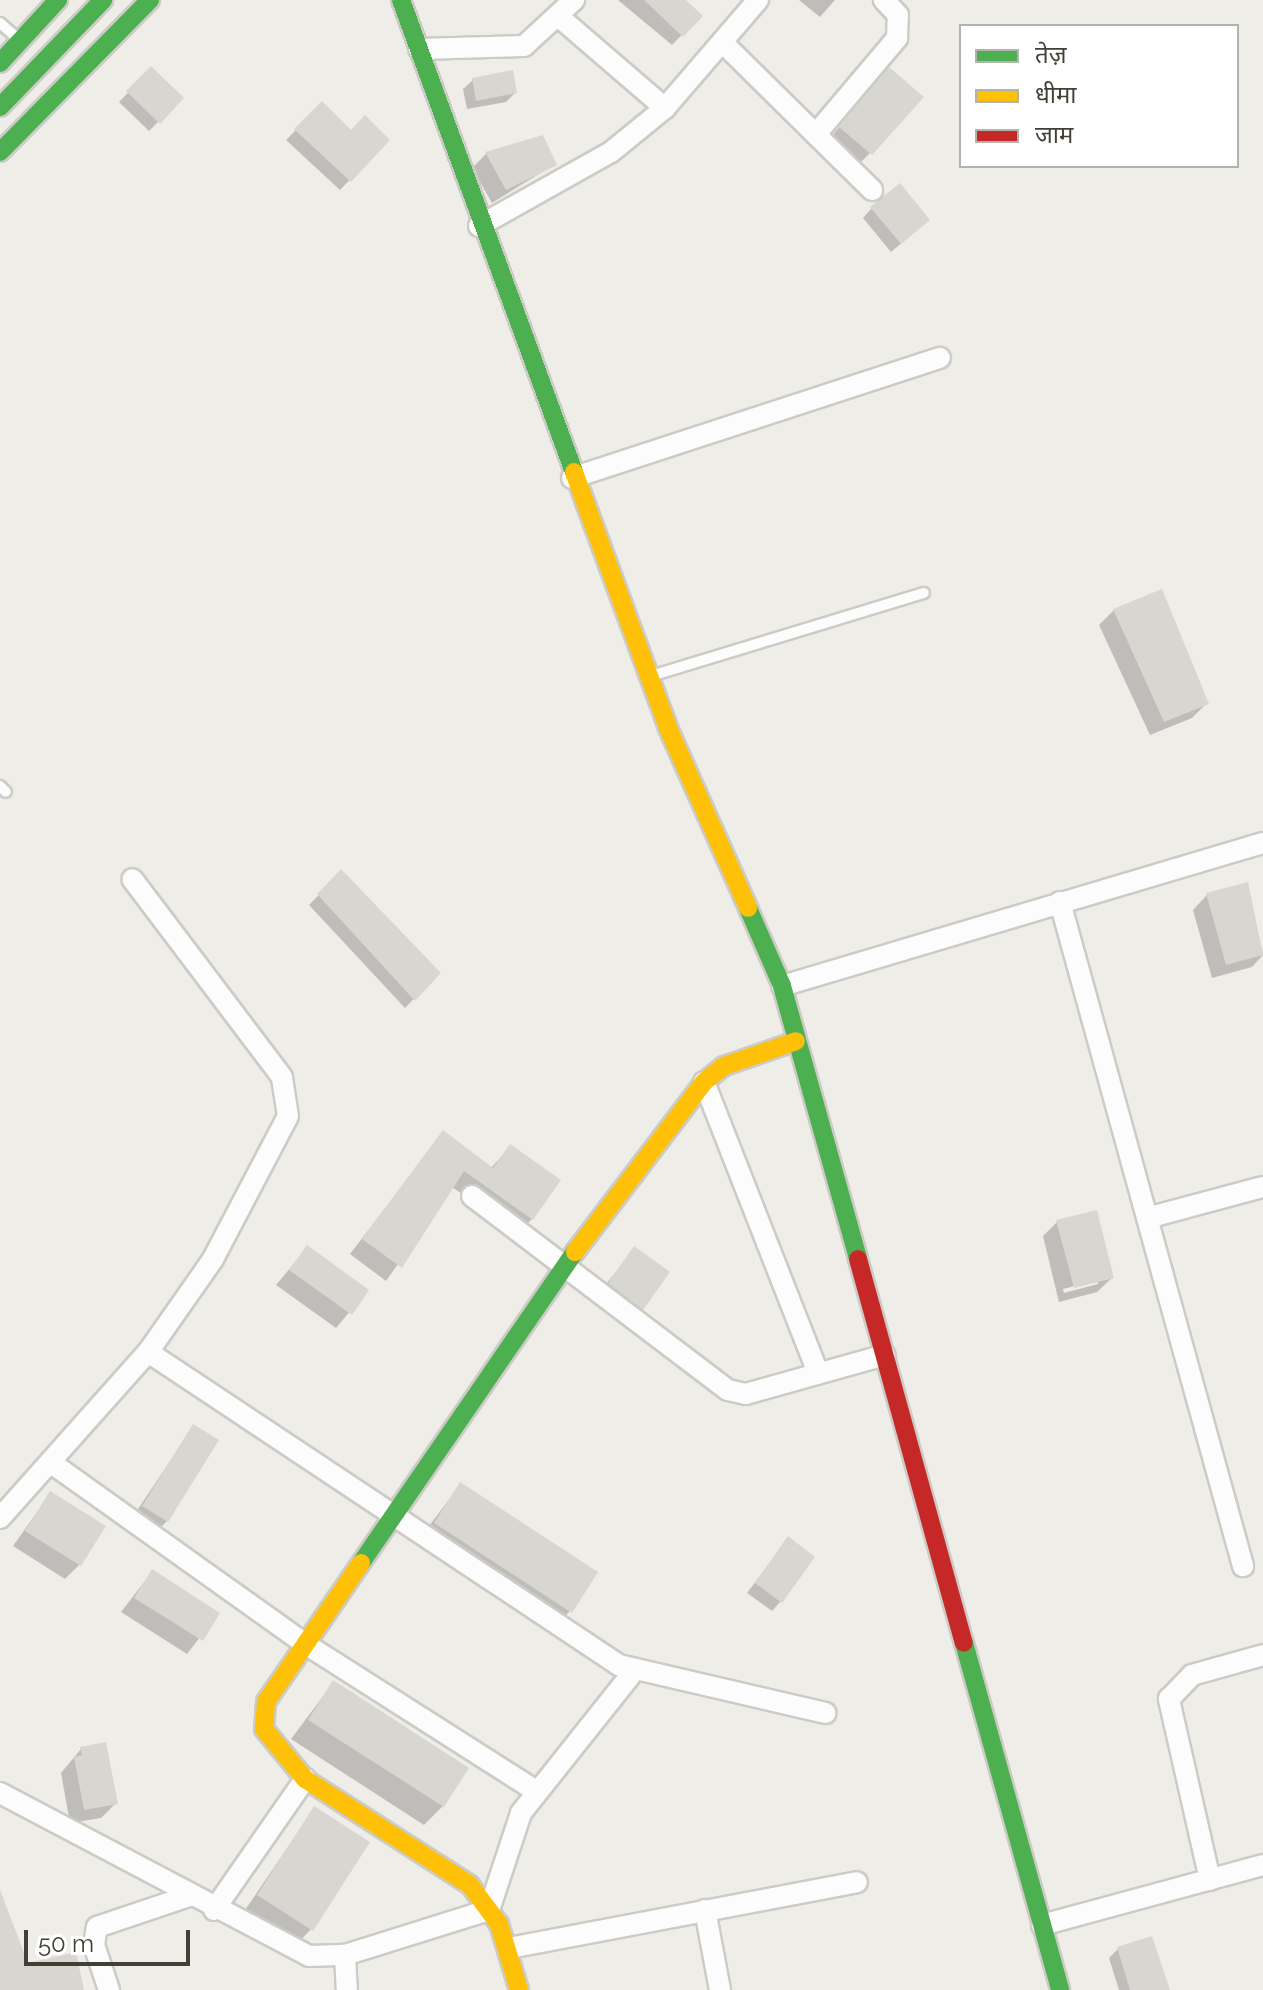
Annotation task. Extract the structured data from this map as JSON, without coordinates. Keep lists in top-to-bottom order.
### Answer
{
  "legend": ["तेज़", "धीमा", "जाम"],
  "scale_bar": "50 m"
}
